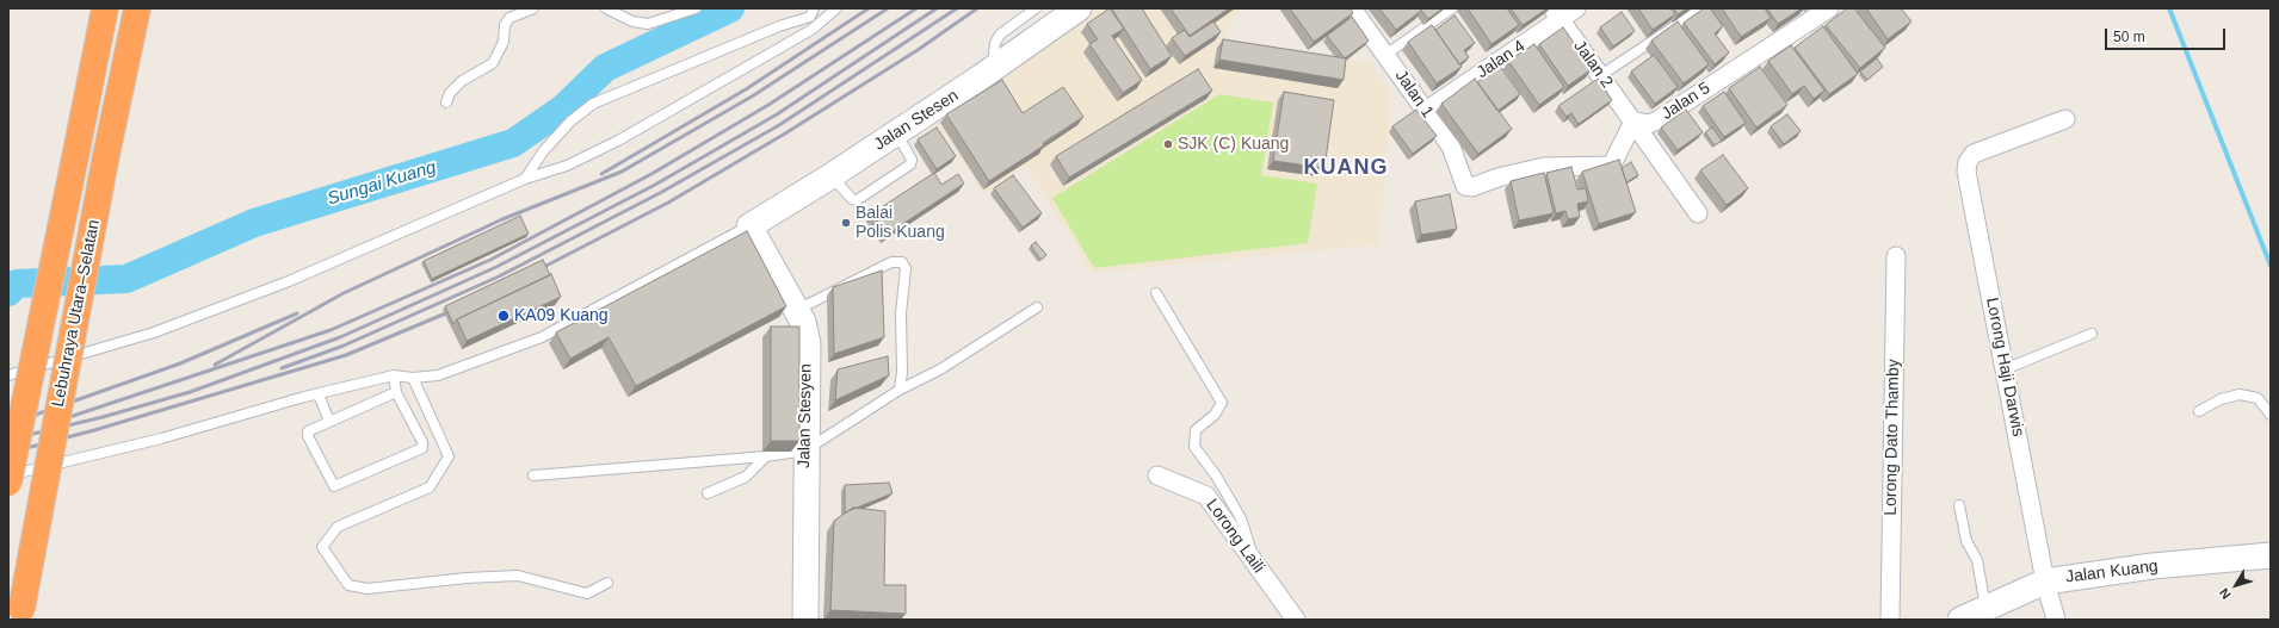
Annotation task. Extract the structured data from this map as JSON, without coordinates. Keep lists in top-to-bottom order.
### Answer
{
  "streets": {
    "highway": ["Lebuhraya Utara–Selatan"],
    "main road": ["Jalan Stesen", "Jalan Stesyen", "Jalan Kuang"],
    "street": [
      "Jalan 4",
      "Jalan 2",
      "Jalan 1",
      "Jalan 5",
      "Lorong Haji Darwis",
      "Lorong Dato Thamby",
      "Lorong Laili"
    ]
  },
  "crossings": [
    ["Jalan 4", "Jalan 2"],
    ["Jalan 4", "Jalan 1"],
    ["Jalan 2", "Jalan 1"],
    ["Jalan 2", "Jalan 5"],
    ["Jalan 1", "Jalan 5"],
    ["Jalan Stesen", "Jalan Stesyen"],
    ["Lorong Haji Darwis", "Jalan Kuang"]
  ],
  "districts": ["KUANG"],
  "water": ["Sungai Kuang"],
  "places": ["SJK (C) Kuang", "Balai Polis Kuang", "KA09 Kuang"],
  "scale_bar": "50 m",
  "north": "bottom left"
}
